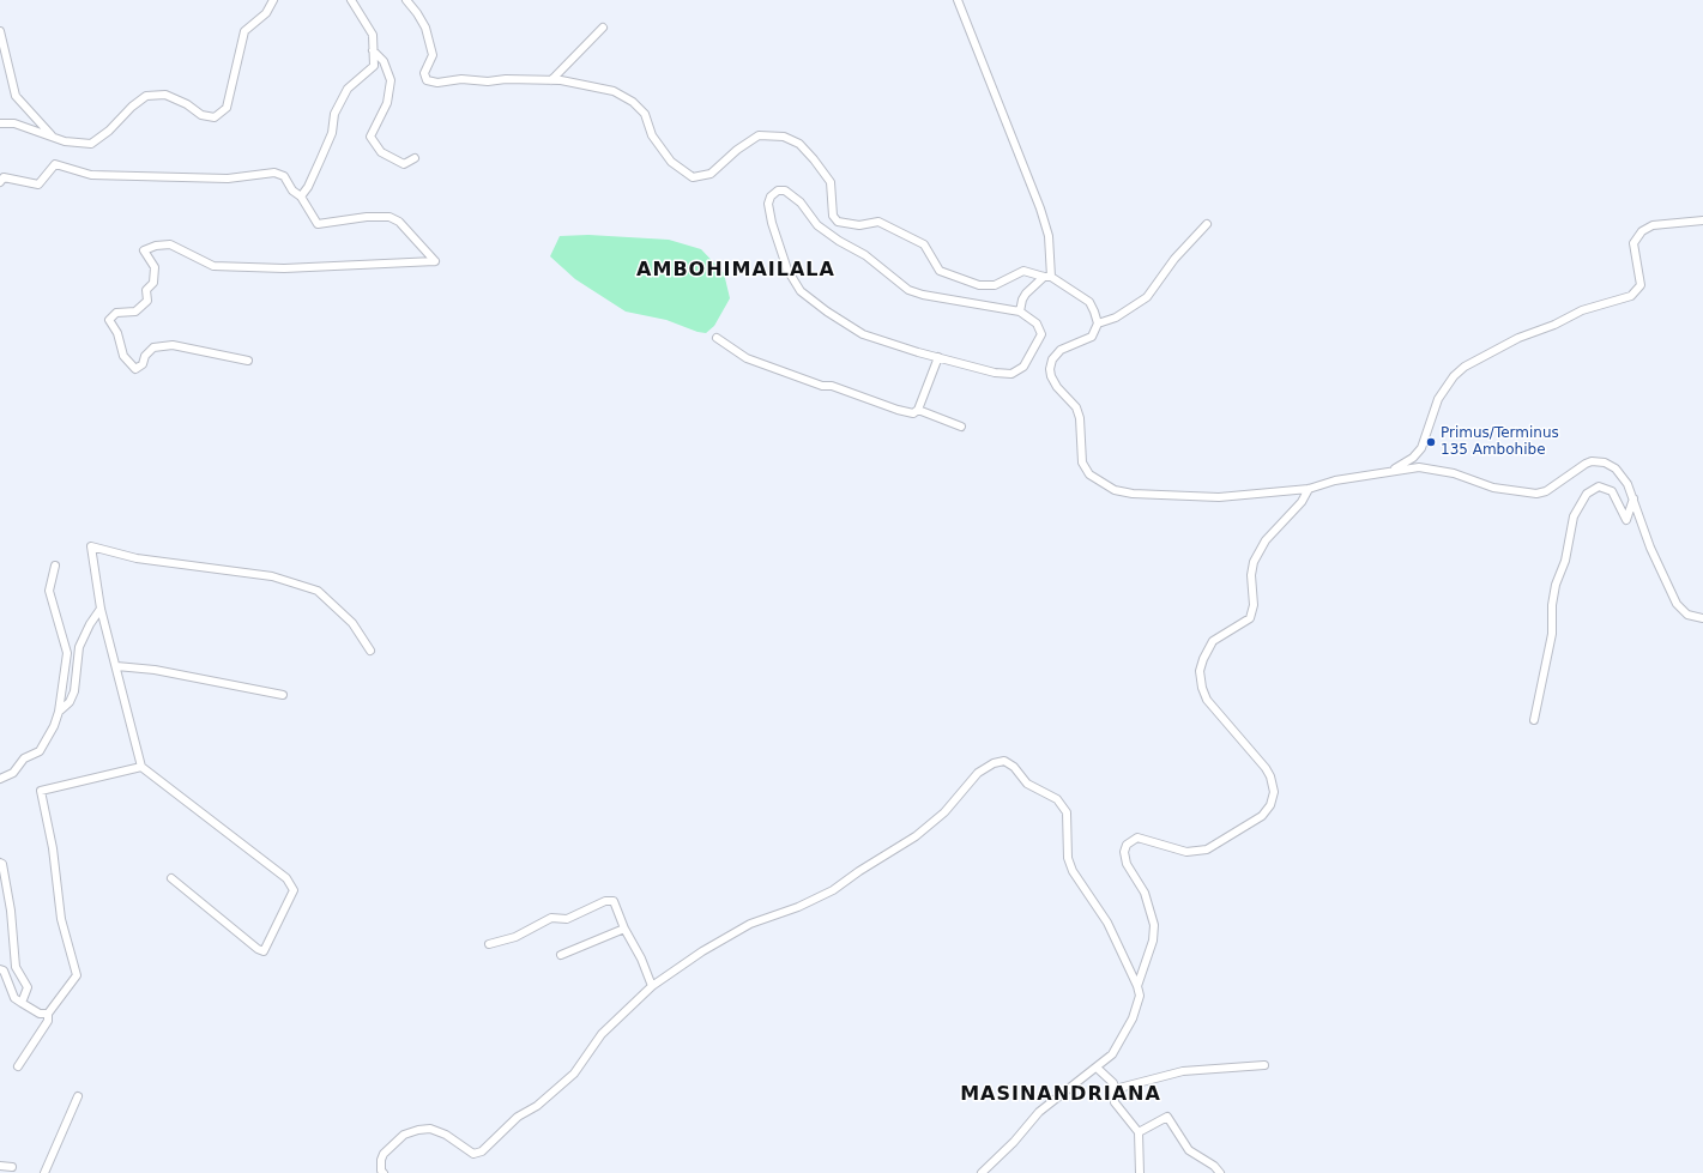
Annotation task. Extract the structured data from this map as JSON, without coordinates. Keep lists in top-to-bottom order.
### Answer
{
  "districts": ["AMBOHIMAILALA", "MASINANDRIANA"],
  "places": ["Primus/Terminus 135 Ambohibe"]
}
